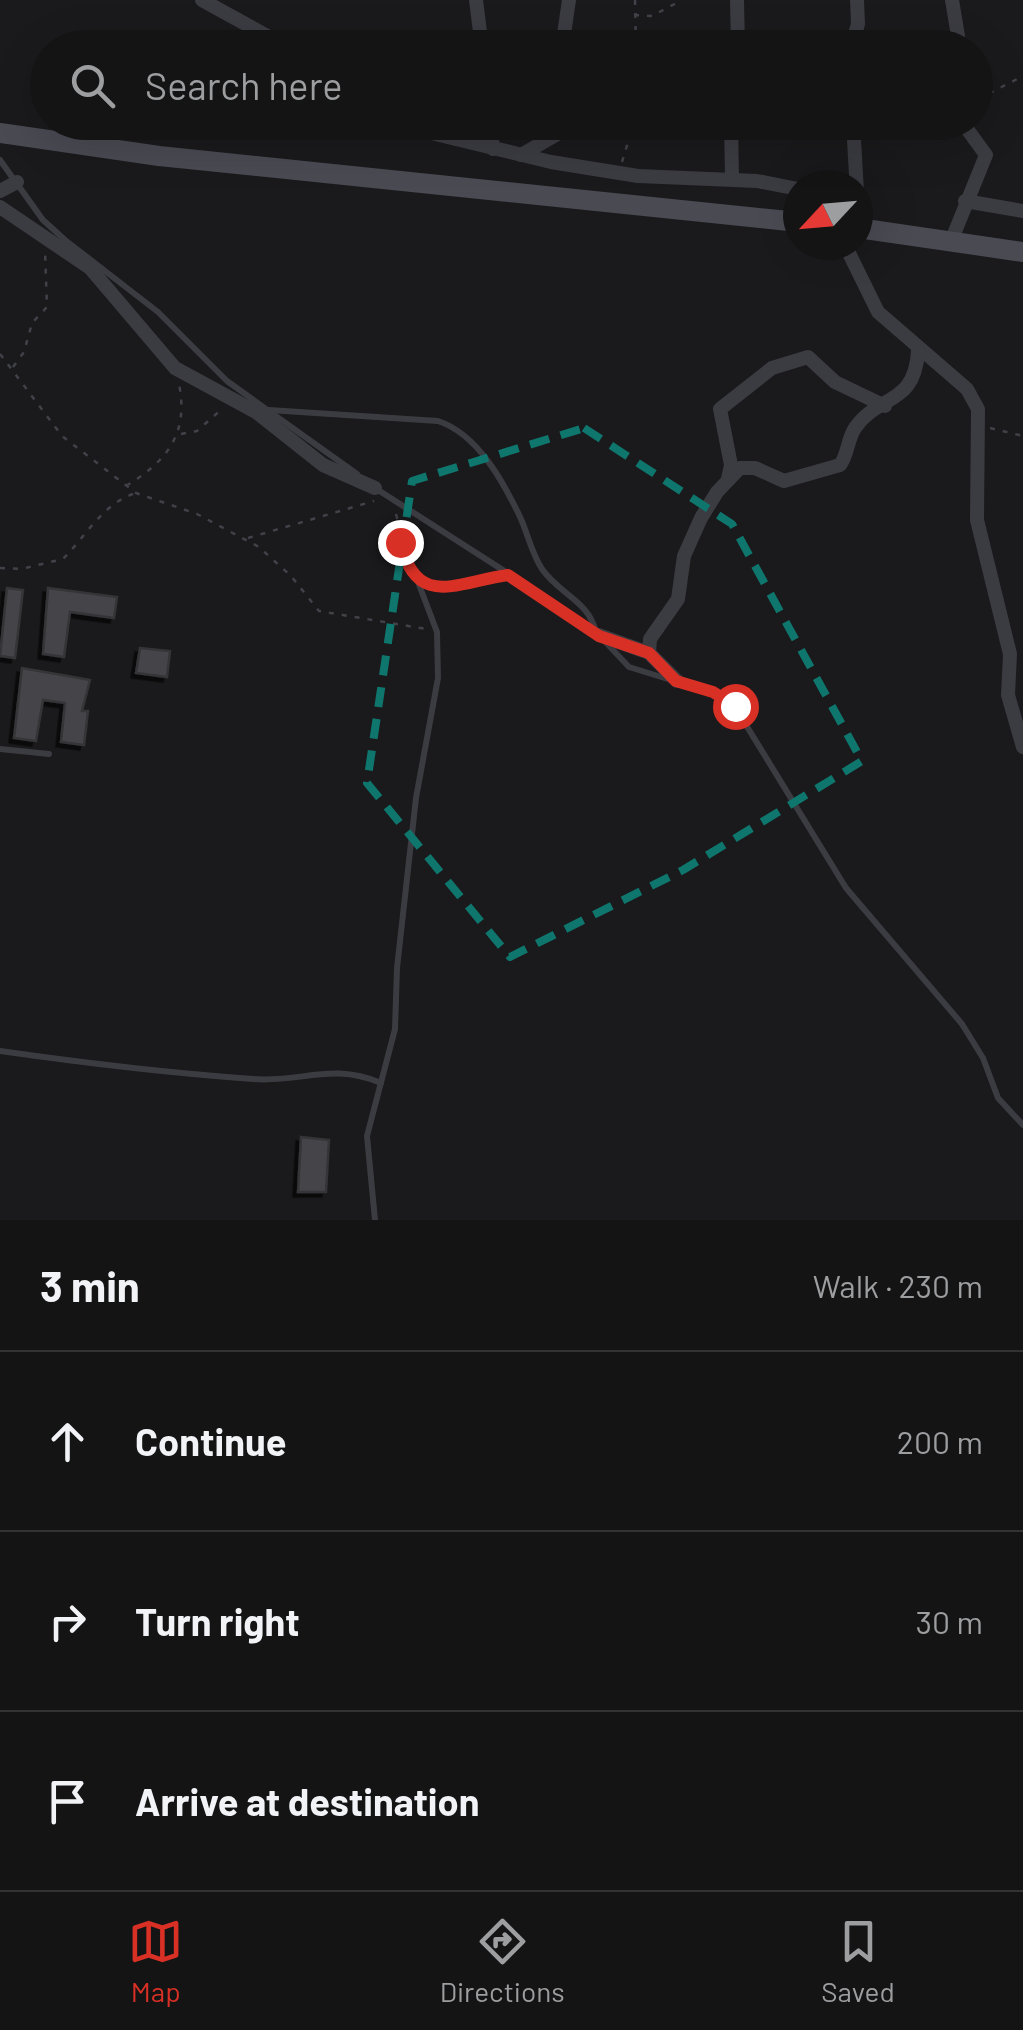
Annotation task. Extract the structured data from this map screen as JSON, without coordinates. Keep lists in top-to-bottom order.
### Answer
{
  "north": "bottom left",
  "page": {
    "search": "Search here",
    "heading": ["3 min", "Walk · 230 m"],
    "list": [
      ["Continue", "200 m"],
      ["Turn right", "30 m"],
      "Arrive at destination"
    ],
    "nav": ["Map", "Directions", "Saved"]
  }
}
